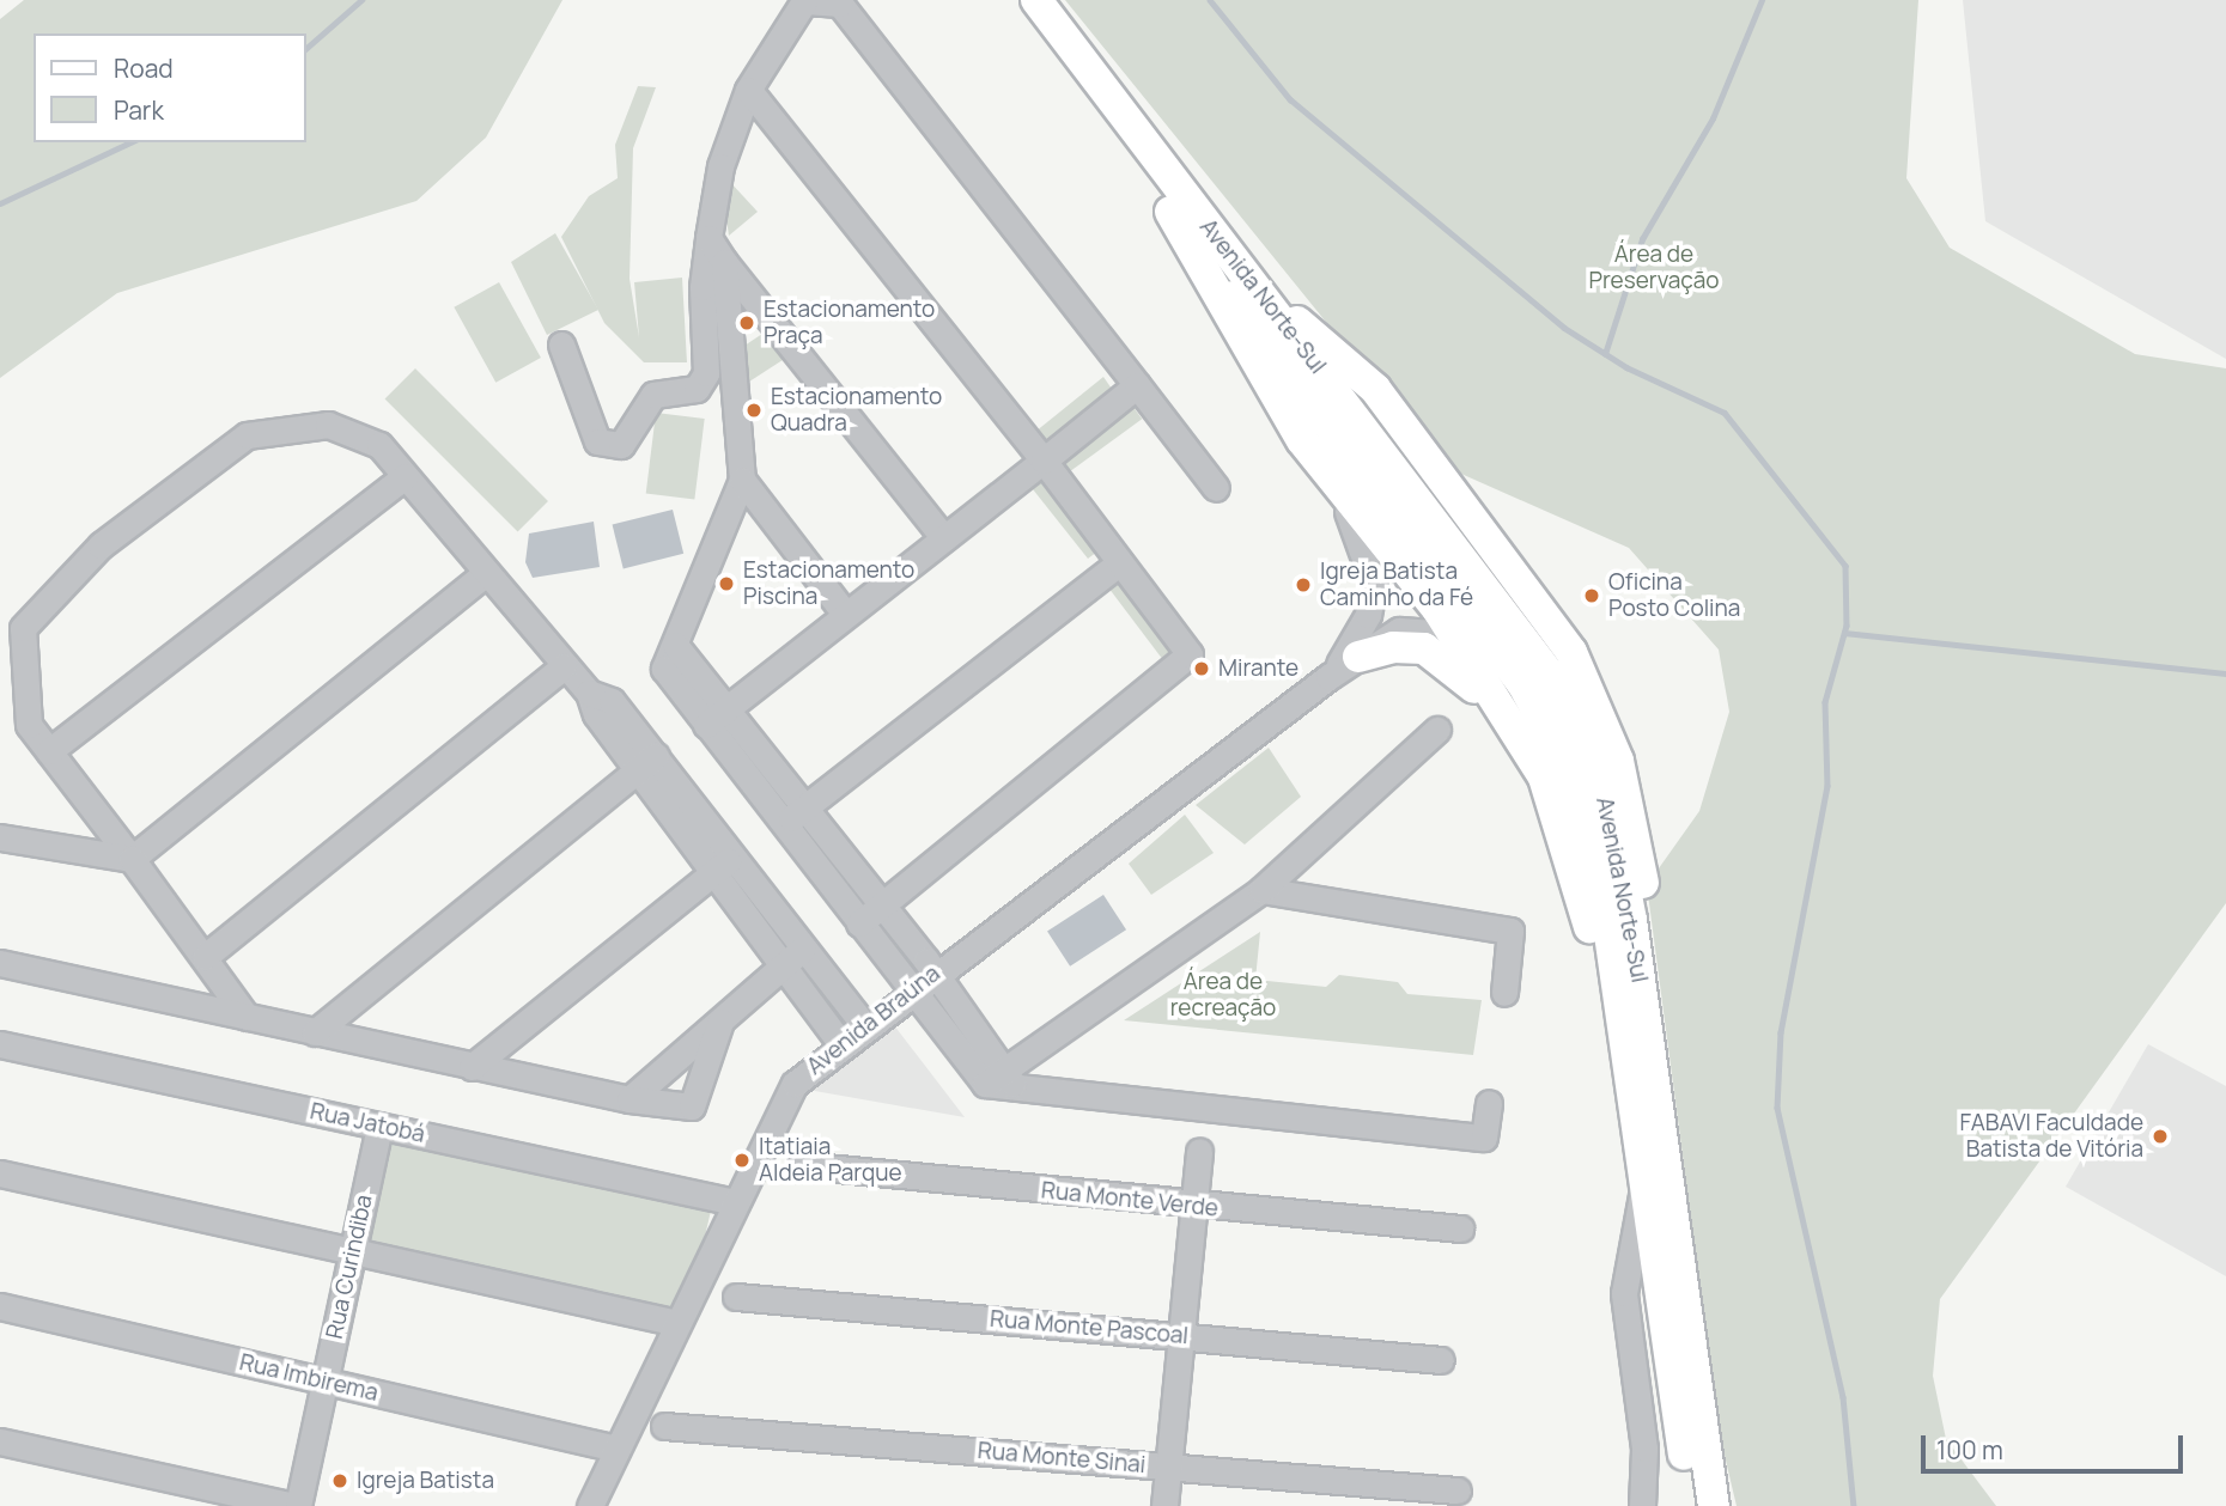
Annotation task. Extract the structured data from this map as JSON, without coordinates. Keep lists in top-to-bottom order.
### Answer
{
  "streets": {
    "main road": ["Avenida Norte-Sul"],
    "street": [
      "Avenida Braúna",
      "Rua Jatobá",
      "Rua Monte Verde",
      "Rua Curindiba",
      "Rua Monte Pascoal",
      "Rua Imbirema",
      "Rua Monte Sinai"
    ]
  },
  "crossings": [
    ["Avenida Braúna", "Rua Jatobá"],
    ["Avenida Braúna", "Rua Imbirema"],
    ["Rua Jatobá", "Rua Curindiba"],
    ["Rua Curindiba", "Rua Imbirema"]
  ],
  "parks": ["Área de Preservação", "Área de recreação"],
  "places": [
    "Estacionamento Praça",
    "Estacionamento Quadra",
    "Estacionamento Piscina",
    "Igreja Batista Caminho da Fé",
    "Oficina Posto Colina",
    "Mirante",
    "FABAVI Faculdade Batista de Vitória",
    "Itatiaia Aldeia Parque",
    "Igreja Batista"
  ],
  "legend": ["Road", "Park"],
  "scale_bar": "100 m"
}
